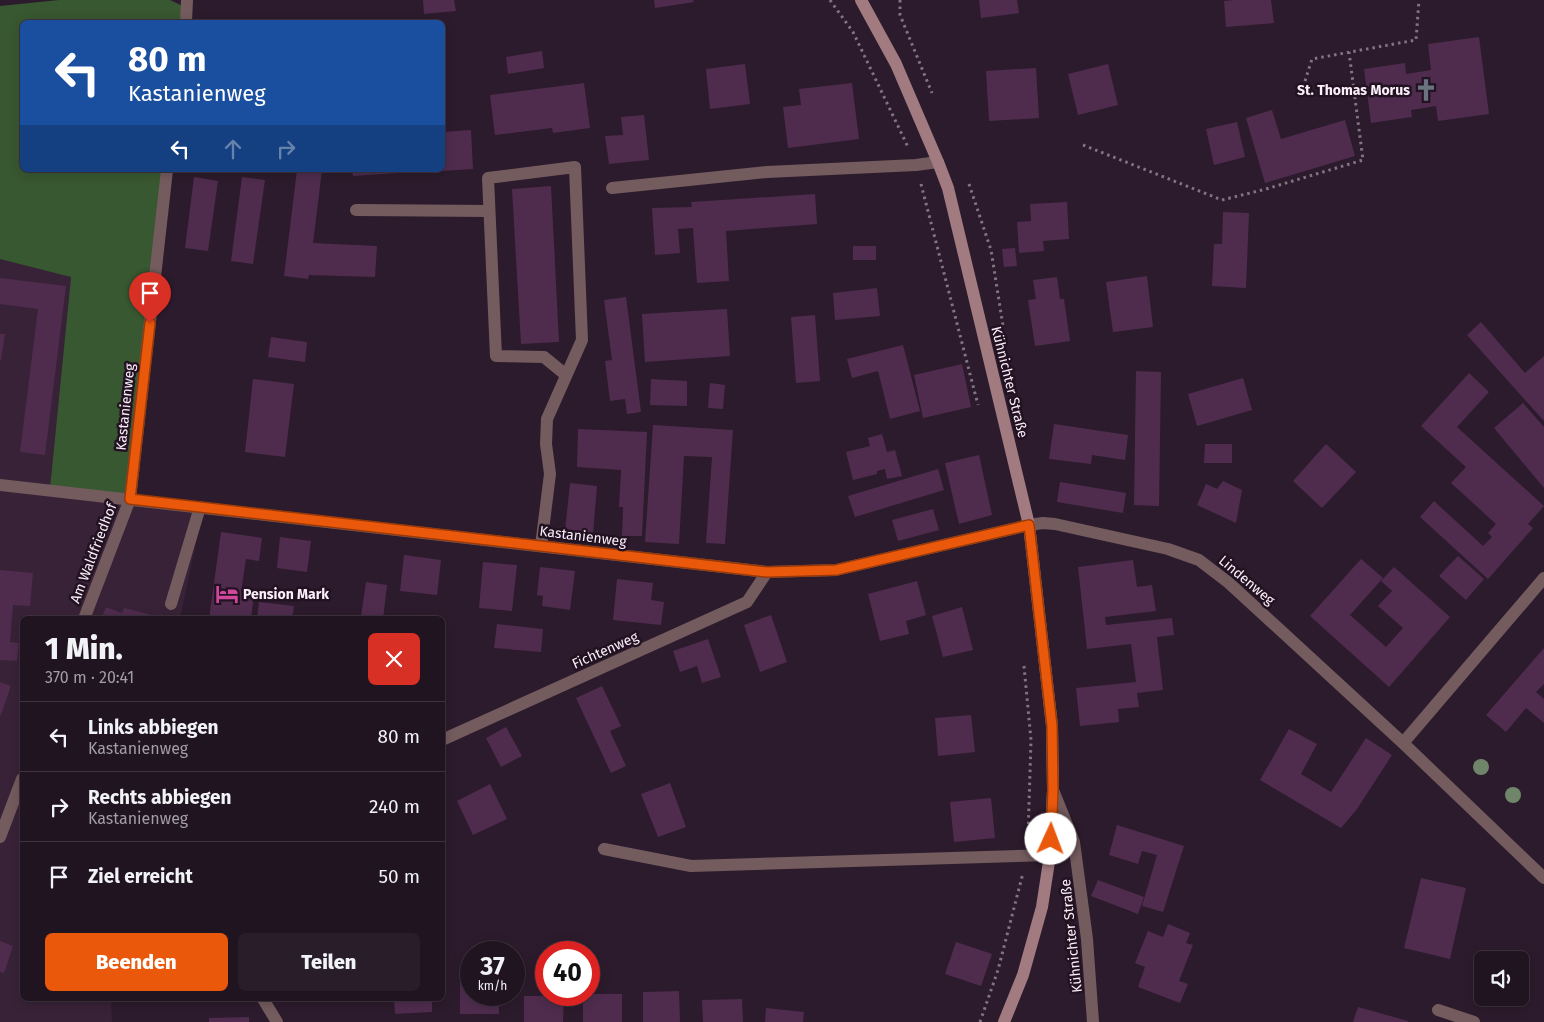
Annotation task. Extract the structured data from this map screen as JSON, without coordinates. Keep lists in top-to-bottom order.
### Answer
{
  "streets": {
    "street": [
      "Kühnichter Straße",
      "Kastanienweg",
      "Am Waldfriedhof",
      "Lindenweg",
      "Fichtenweg"
    ]
  },
  "crossings": [
    ["Kühnichter Straße", "Kastanienweg"],
    ["Kühnichter Straße", "Lindenweg"],
    ["Kastanienweg", "Am Waldfriedhof"],
    ["Kastanienweg", "Lindenweg"],
    ["Kastanienweg", "Fichtenweg"]
  ],
  "places": {
    "church": ["St. Thomas Morus"],
    "hotel": ["Pension Mark"]
  },
  "page": {
    "turn": ["80 m", "Kastanienweg"],
    "heading": ["1 Min.", "370 m · 20:41"],
    "list": [
      {
        "name": "Links abbiegen",
        "note": "Kastanienweg",
        "value": "80 m"
      },
      {
        "name": "Rechts abbiegen",
        "note": "Kastanienweg",
        "value": "240 m"
      },
      {
        "name": "Ziel erreicht",
        "value": "50 m"
      }
    ],
    "buttons": ["Beenden", "Teilen"],
    "speed": "37 km/h",
    "limit": "40"
  }
}
